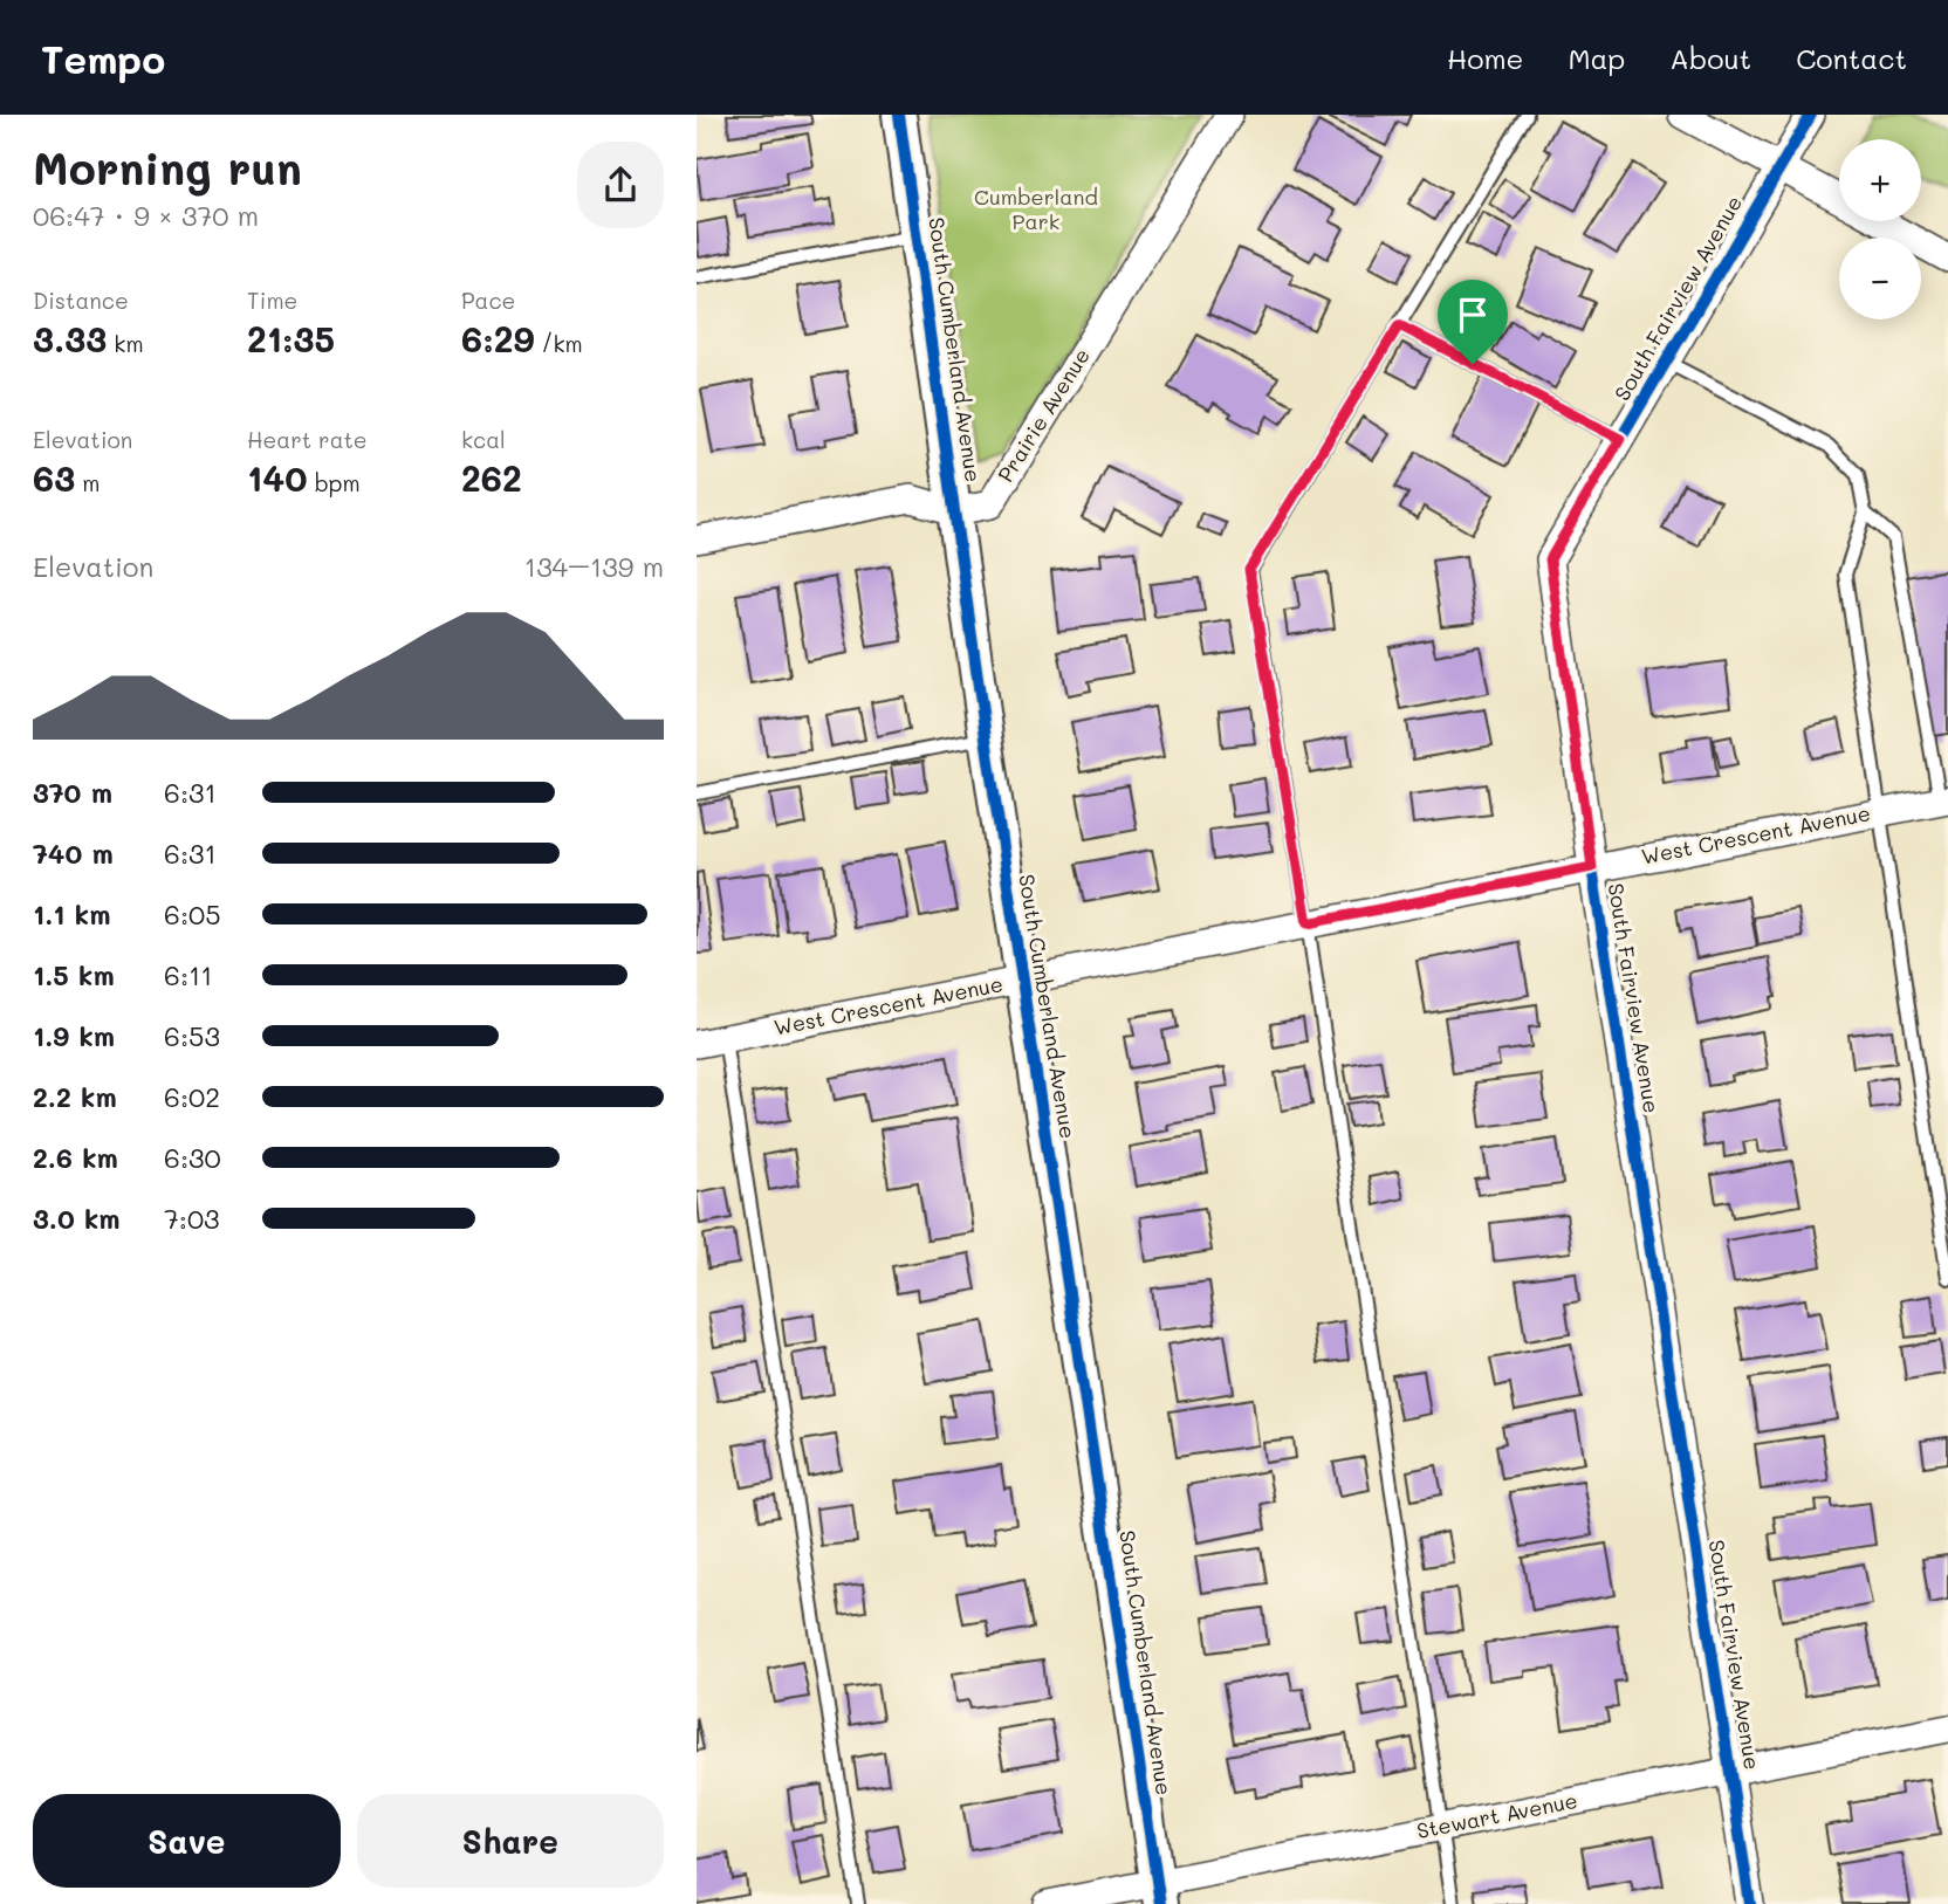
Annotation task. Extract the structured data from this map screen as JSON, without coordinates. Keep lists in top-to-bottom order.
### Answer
{
  "streets": {
    "street": [
      "South Fairview Avenue",
      "South Cumberland Avenue",
      "Prairie Avenue",
      "West Crescent Avenue",
      "Stewart Avenue"
    ]
  },
  "crossings": [
    ["South Fairview Avenue", "West Crescent Avenue"],
    ["South Fairview Avenue", "Stewart Avenue"],
    ["South Cumberland Avenue", "Prairie Avenue"],
    ["South Cumberland Avenue", "West Crescent Avenue"],
    ["South Cumberland Avenue", "Stewart Avenue"]
  ],
  "parks": ["Cumberland Park"],
  "page": {
    "header": "Tempo",
    "nav": [
      "Home",
      "Map",
      "About",
      "Contact"
    ],
    "heading": ["Morning run", "06:47 · 9 × 370 m"],
    "map_buttons": ["+", "−"],
    "stats": [
      ["Distance", "3.33 km"],
      ["Time", "21:35"],
      ["Pace", "6:29 /km"],
      ["Elevation", "63 m"],
      ["Heart rate", "140 bpm"],
      ["kcal", "262"]
    ],
    "chart": ["Elevation", "134–139 m"],
    "list": [
      {
        "name": "370 m",
        "note": "6:31"
      },
      {
        "name": "740 m",
        "note": "6:31"
      },
      {
        "name": "1.1 km",
        "note": "6:05"
      },
      {
        "name": "1.5 km",
        "note": "6:11"
      },
      {
        "name": "1.9 km",
        "note": "6:53"
      },
      {
        "name": "2.2 km",
        "note": "6:02"
      },
      {
        "name": "2.6 km",
        "note": "6:30"
      },
      {
        "name": "3.0 km",
        "note": "7:03"
      }
    ],
    "buttons": ["Save", "Share"]
  }
}
